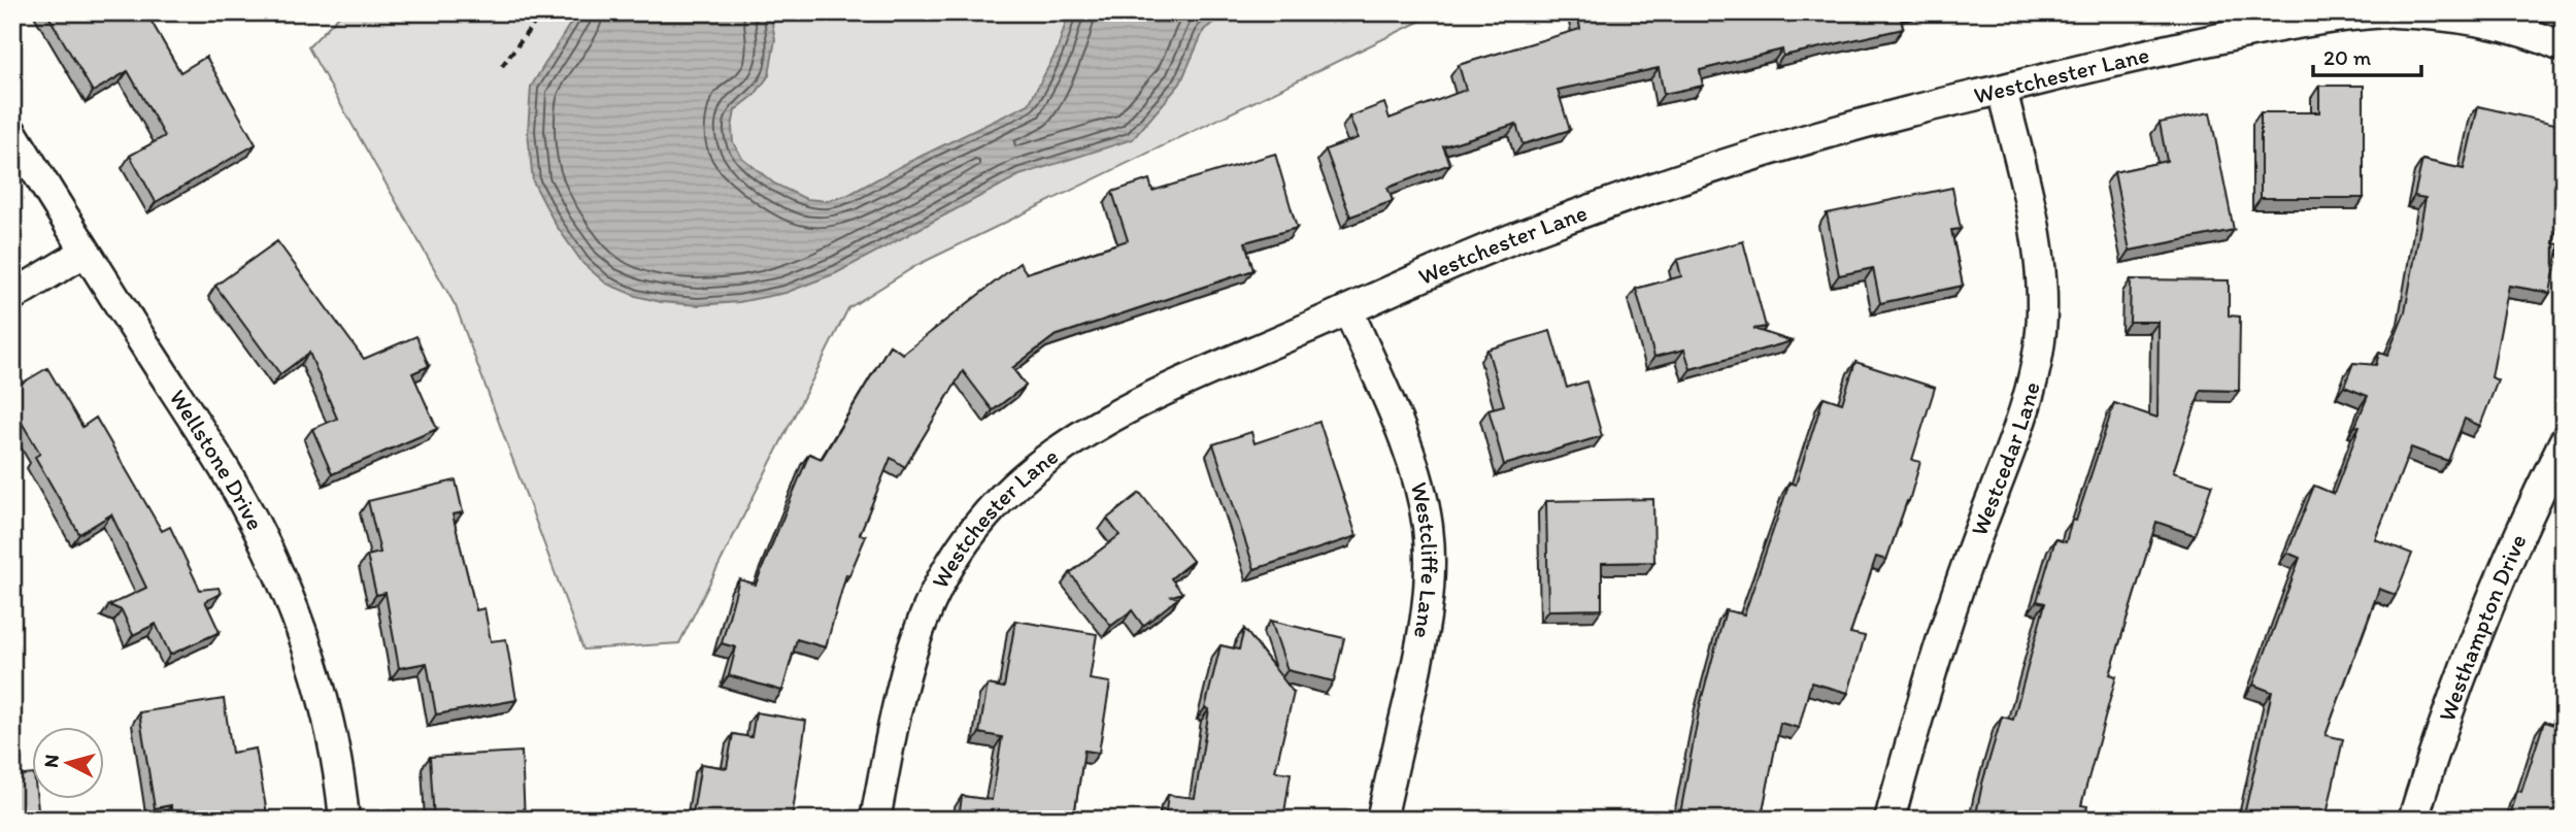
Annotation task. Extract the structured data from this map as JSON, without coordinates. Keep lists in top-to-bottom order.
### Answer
{
  "streets": {
    "street": [
      "Westchester Lane",
      "Westcedar Lane",
      "Wellstone Drive",
      "Westcliffe Lane",
      "Westhampton Drive"
    ]
  },
  "crossings": [
    ["Westchester Lane", "Westcedar Lane"],
    ["Westchester Lane", "Westcliffe Lane"]
  ],
  "scale_bar": "20 m",
  "north": "left"
}
